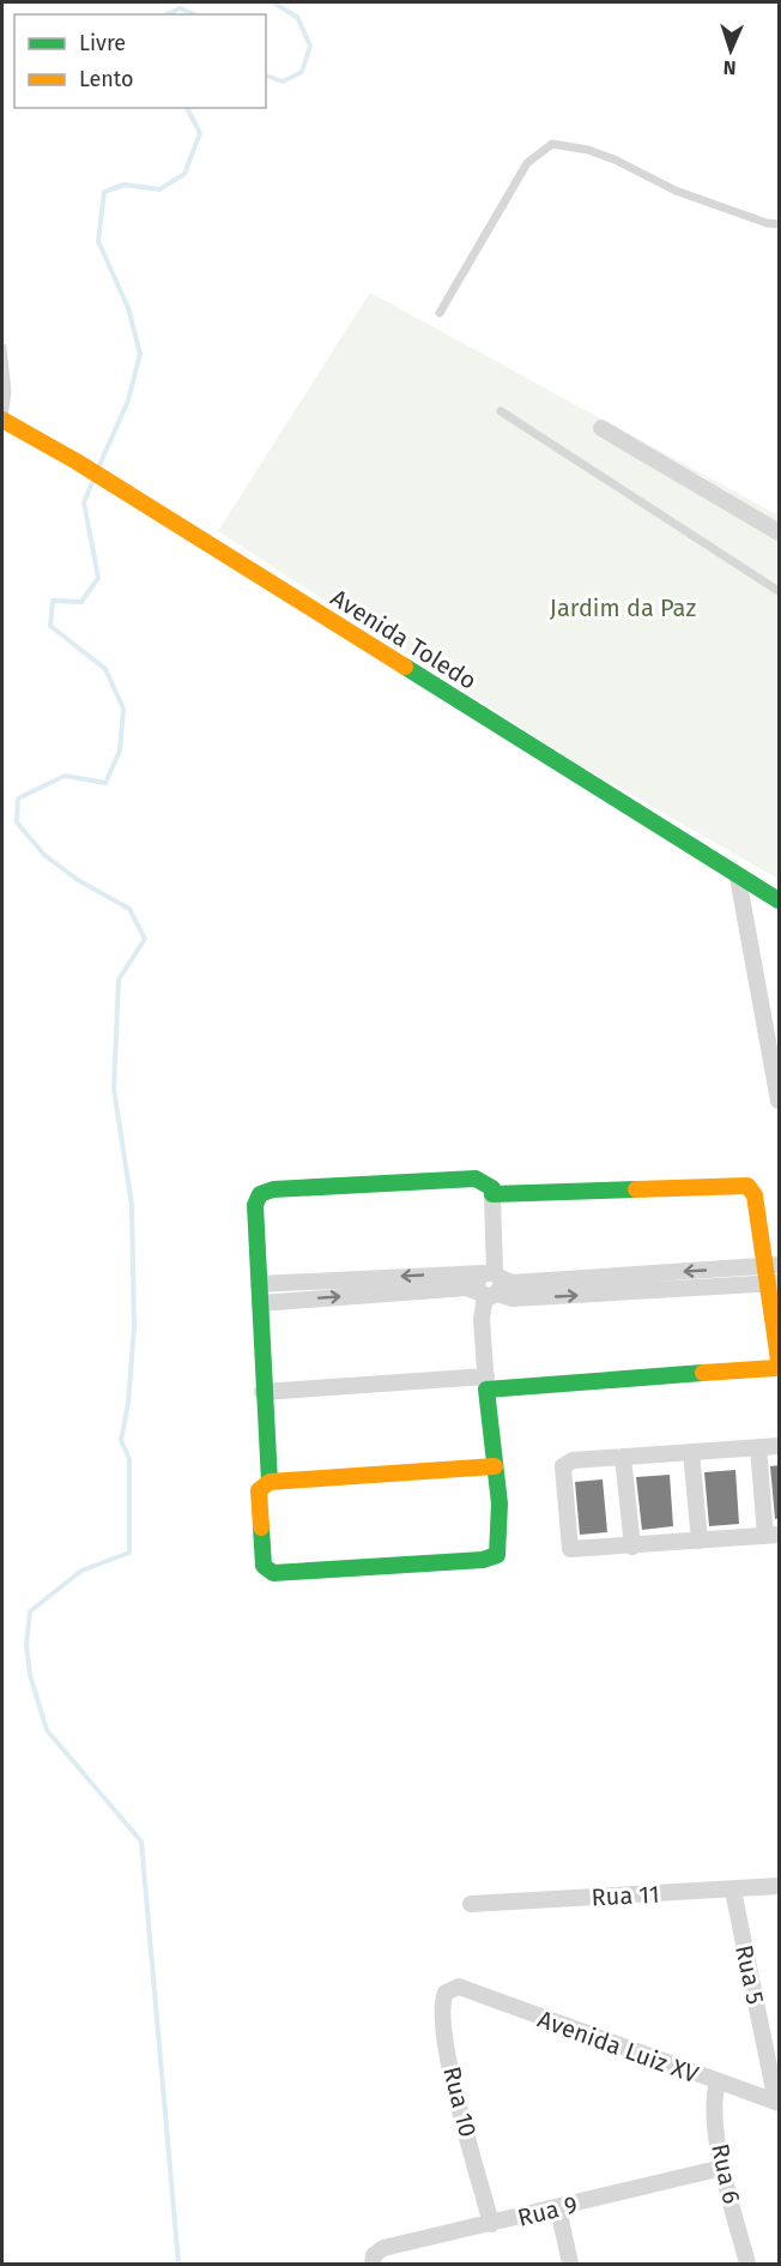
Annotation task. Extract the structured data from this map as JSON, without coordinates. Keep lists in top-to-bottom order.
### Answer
{
  "streets": {
    "street": [
      "Avenida Toledo",
      "Rua 11",
      "Rua 5",
      "Avenida Luiz XV",
      "Rua 10",
      "Rua 6",
      "Rua 9"
    ]
  },
  "crossings": [
    ["Rua 11", "Rua 5"],
    ["Rua 5", "Avenida Luiz XV"],
    ["Avenida Luiz XV", "Rua 10"],
    ["Avenida Luiz XV", "Rua 6"],
    ["Rua 10", "Rua 9"],
    ["Rua 6", "Rua 9"]
  ],
  "parks": ["Jardim da Paz"],
  "legend": ["Livre", "Lento"],
  "north": "bottom"
}
